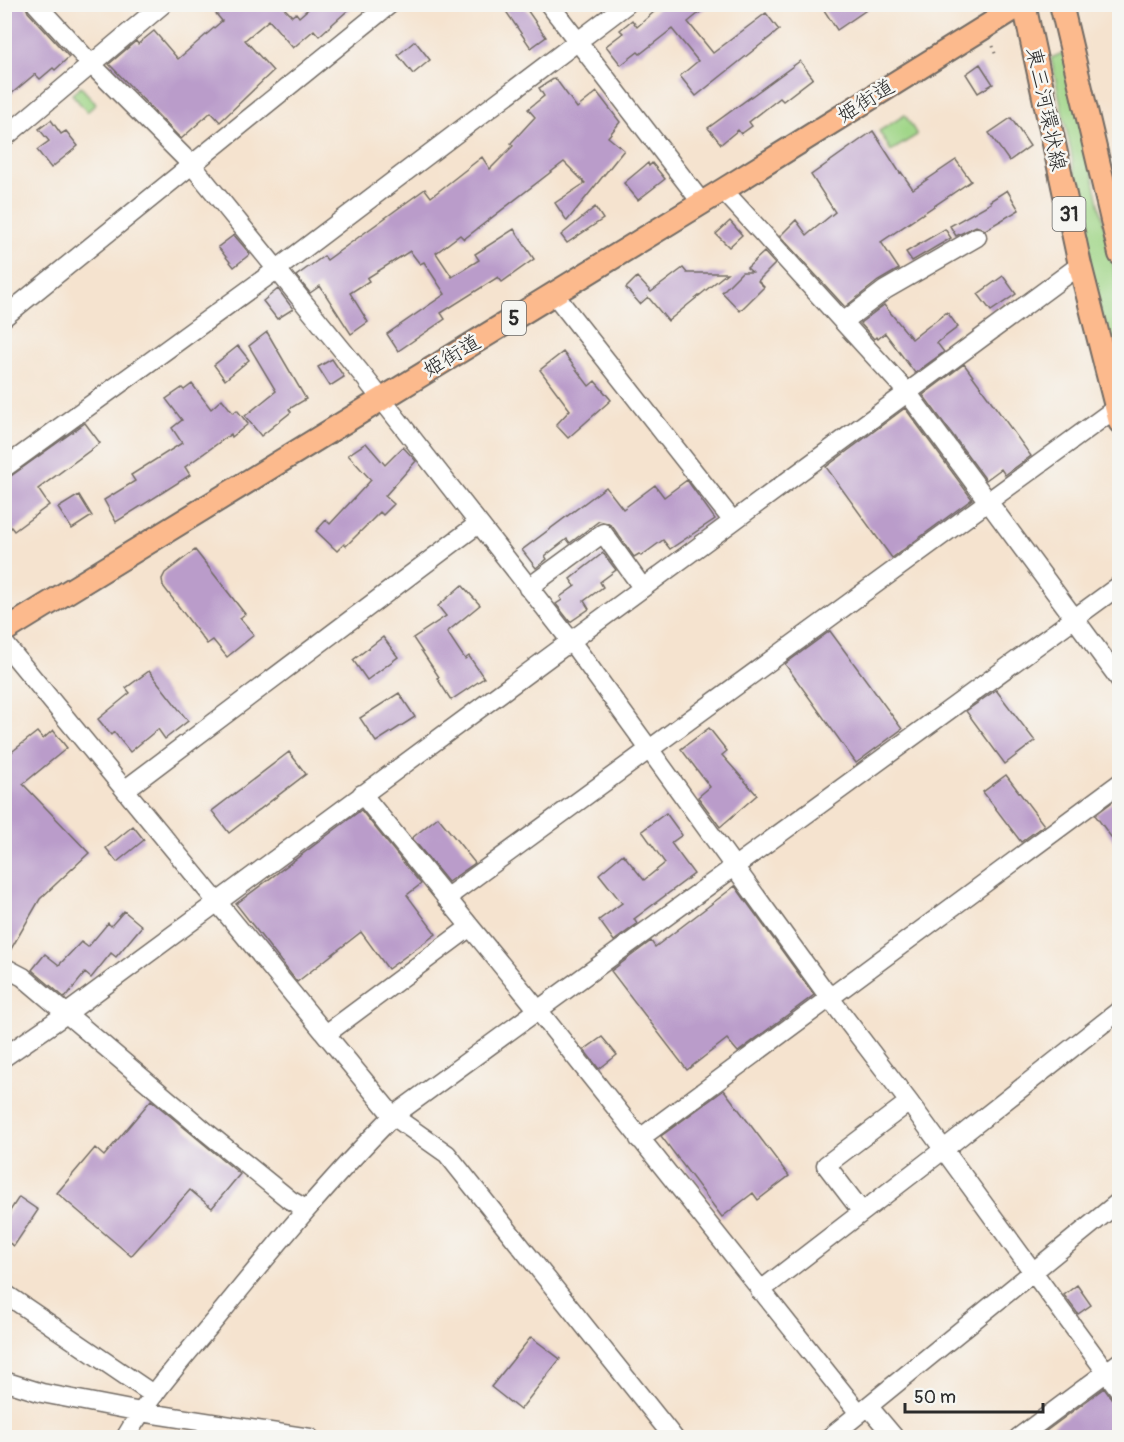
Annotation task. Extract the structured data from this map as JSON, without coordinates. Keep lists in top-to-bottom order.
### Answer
{
  "streets": {
    "main road": [
      "姫街道",
      "東三河環状線",
      "31",
      "5"
    ]
  },
  "crossings": [
    ["姫街道", "東三河環状線"]
  ],
  "scale_bar": "50 m"
}
